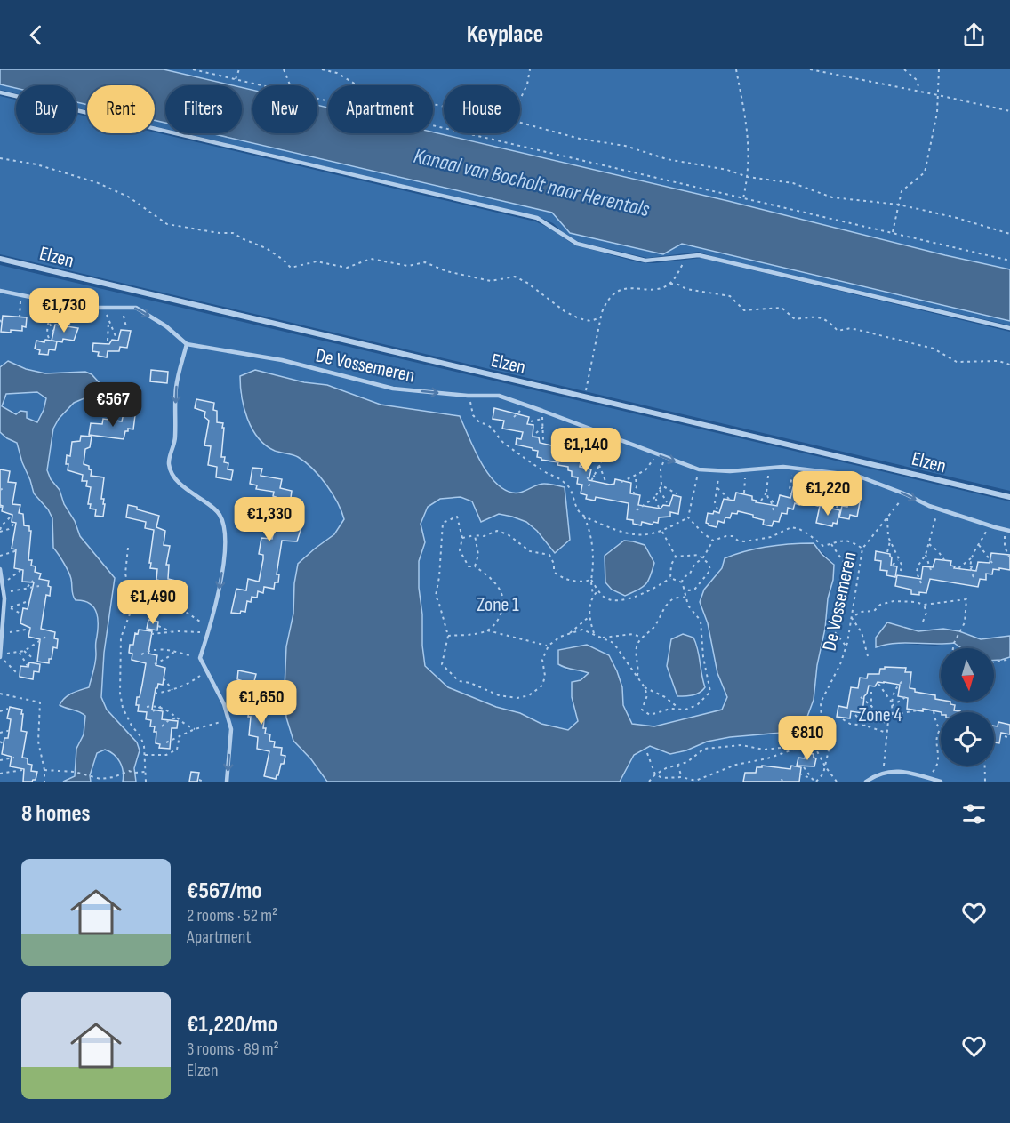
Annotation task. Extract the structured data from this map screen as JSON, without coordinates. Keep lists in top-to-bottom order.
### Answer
{
  "streets": {
    "street": ["Elzen"],
    "lane": ["De Vossemeren"]
  },
  "water": ["Kanaal van Bocholt naar Herentals"],
  "parks": ["Zone 1", "Zone 4"],
  "north": "bottom",
  "page": {
    "header": "Keyplace",
    "chip": [
      "Buy",
      "Rent",
      "Filters",
      "New",
      "Apartment",
      "House"
    ],
    "price": [
      "€1,730",
      "€567",
      "€1,140",
      "€1,220",
      "€1,330",
      "€1,490",
      "€1,650",
      "€810"
    ],
    "heading": "8 homes",
    "list": [
      {
        "name": "€567/mo",
        "note": "2 rooms · 52 m² · Apartment"
      },
      {
        "name": "€1,220/mo",
        "note": "3 rooms · 89 m² · Elzen"
      }
    ]
  }
}
